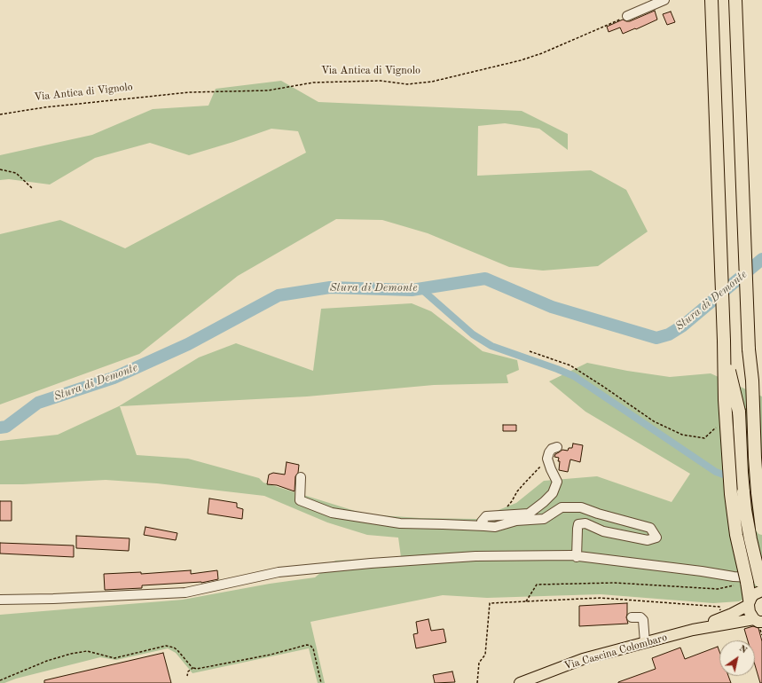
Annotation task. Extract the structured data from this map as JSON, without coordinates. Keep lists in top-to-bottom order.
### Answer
{
  "streets": {
    "main road": ["Via Cascina Colombaro"],
    "path": ["Via Antica di Vignolo"]
  },
  "water": ["Stura di Demonte"],
  "north": "top right"
}
